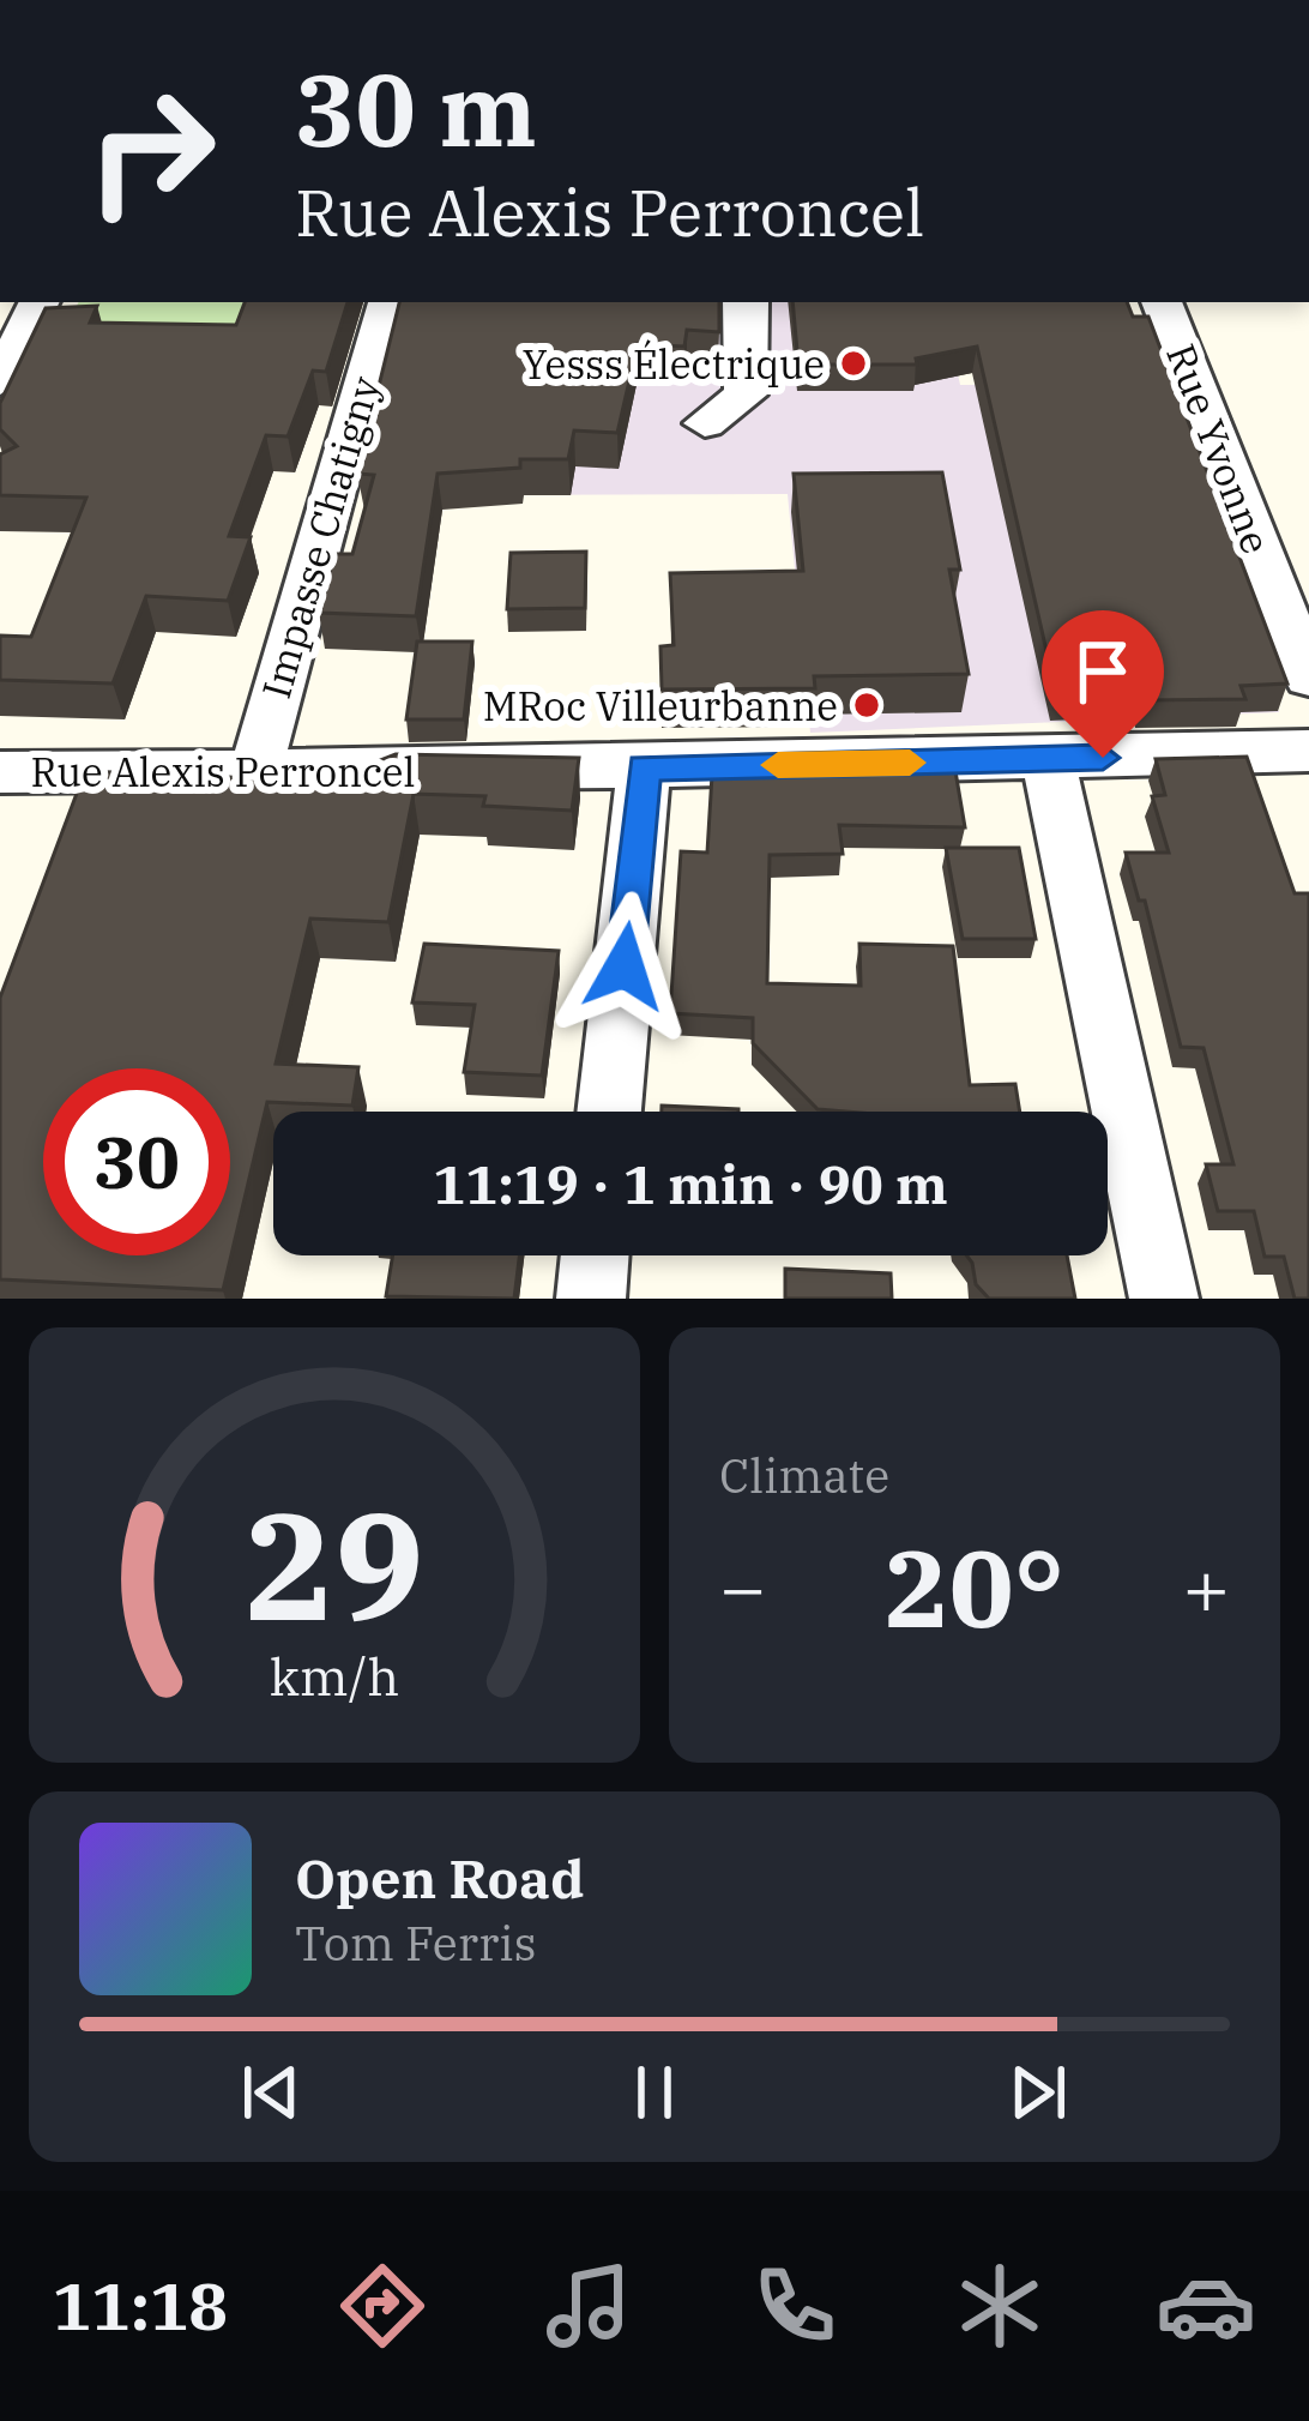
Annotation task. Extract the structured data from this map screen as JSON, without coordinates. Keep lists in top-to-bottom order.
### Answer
{
  "streets": {
    "street": ["Rue Yvonne", "Impasse Chatigny", "Rue Alexis Perroncel"]
  },
  "crossings": [
    ["Impasse Chatigny", "Rue Alexis Perroncel"]
  ],
  "places": ["Yesss Électrique", "MRoc Villeurbanne"],
  "page": {
    "turn": ["30 m", "Rue Alexis Perroncel"],
    "limit": "30",
    "trip": "11:19 · 1 min · 90 m",
    "tile": "Climate",
    "heat": ["−", "20°", "+"],
    "song": ["Open Road", "Tom Ferris"],
    "tabs": "11:18",
    "gauge": ["29", "km/h"]
  }
}
